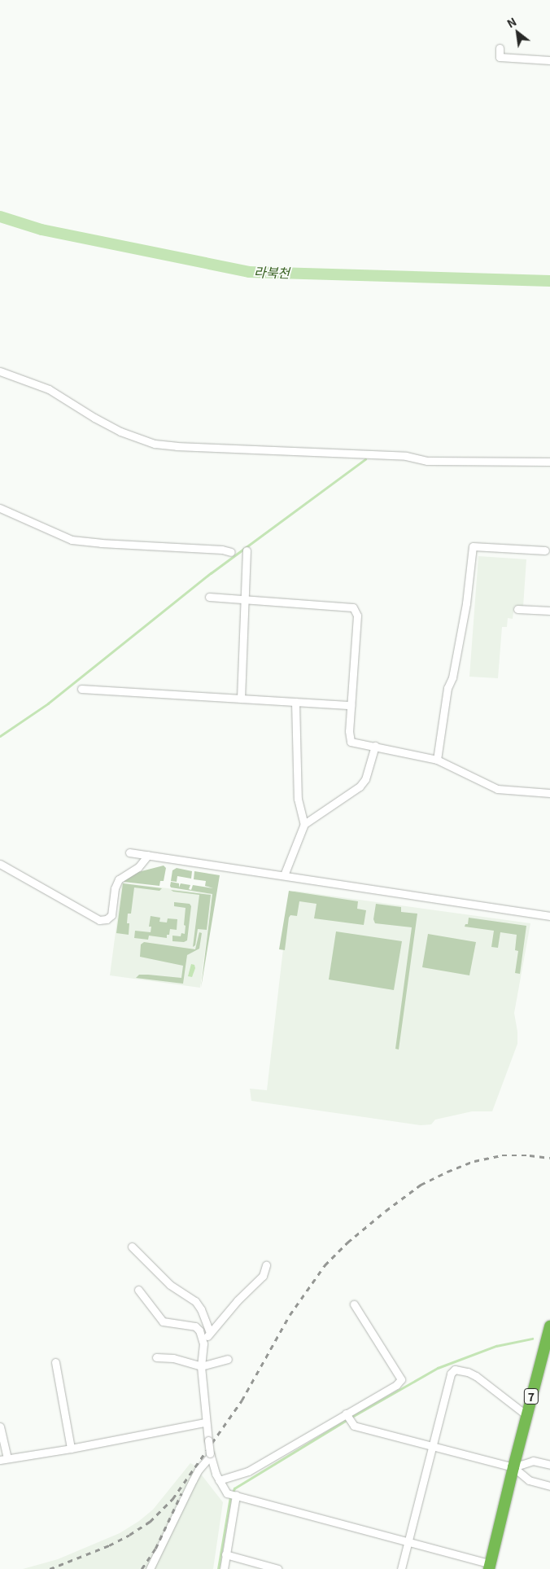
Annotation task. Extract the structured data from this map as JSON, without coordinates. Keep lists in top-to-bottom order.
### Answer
{
  "streets": {
    "highway": ["7"]
  },
  "water": ["라북천"],
  "north": "top left"
}
